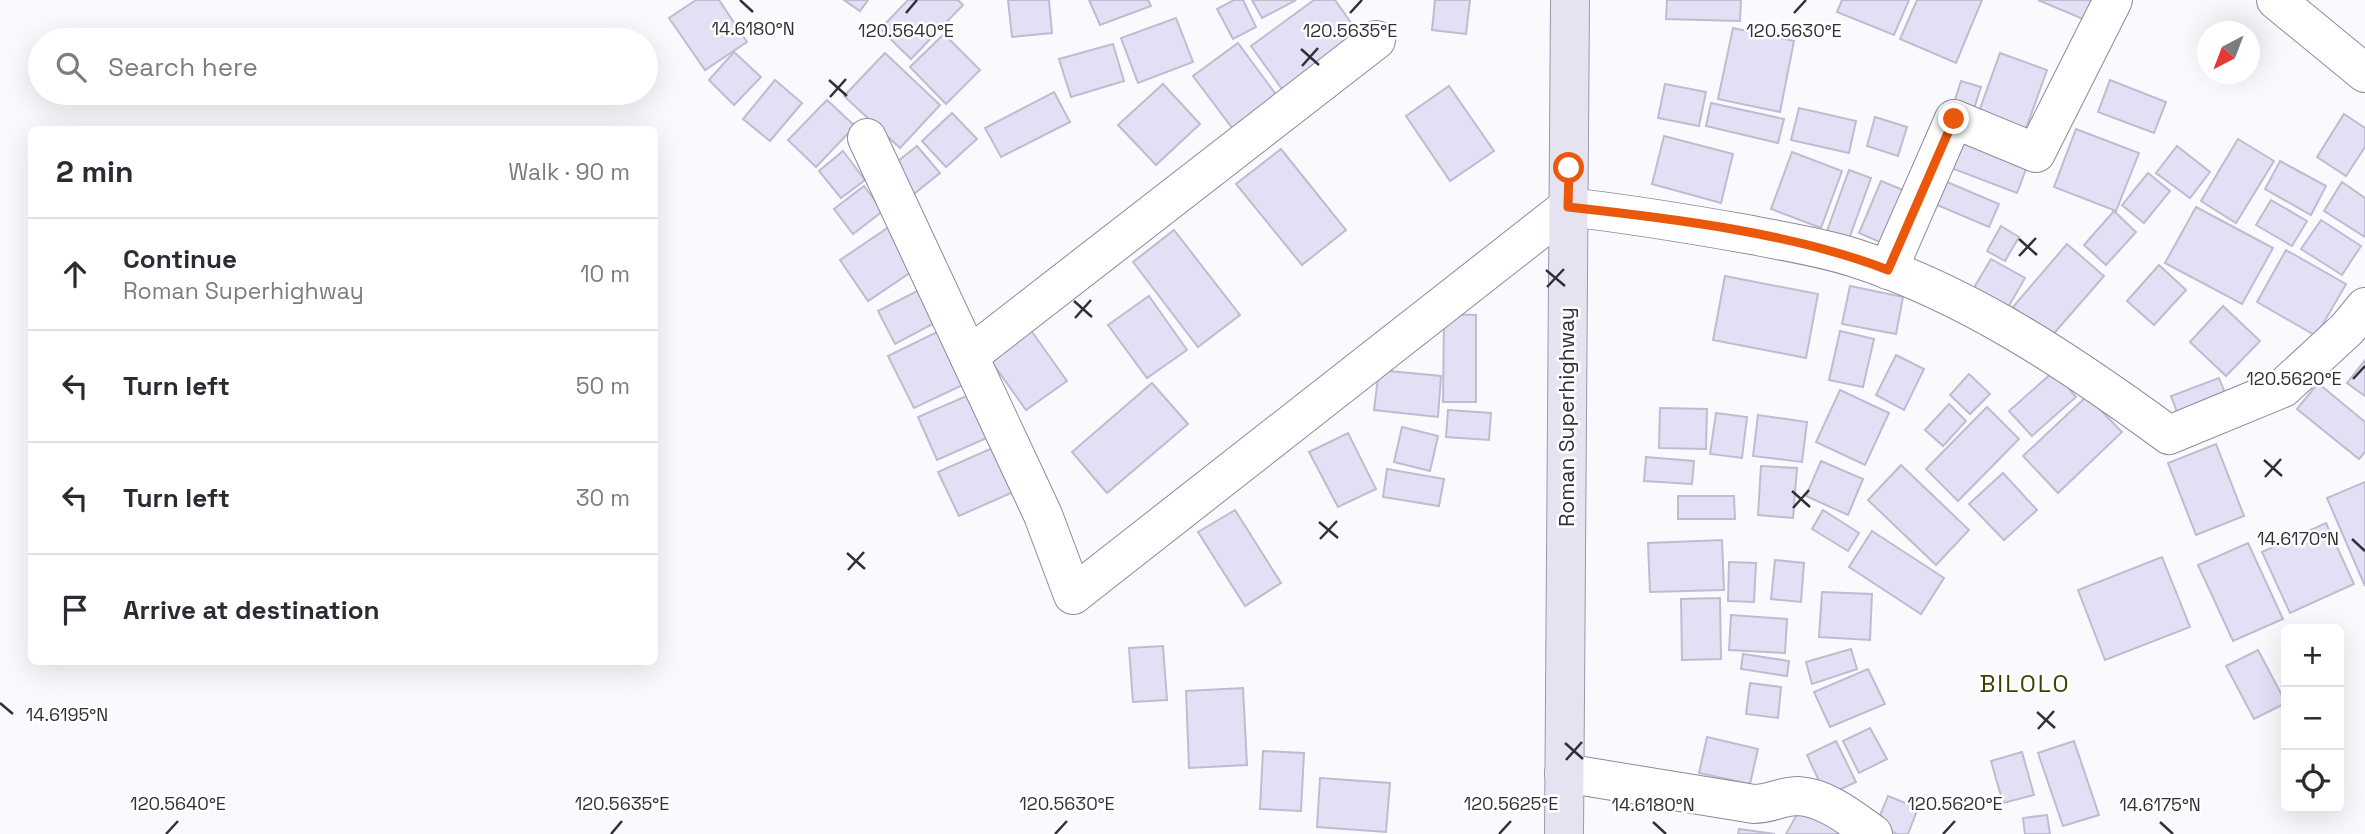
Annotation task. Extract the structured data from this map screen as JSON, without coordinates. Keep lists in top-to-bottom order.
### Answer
{
  "streets": {
    "main road": ["Roman Superhighway"]
  },
  "districts": ["BILOLO"],
  "north": "bottom left",
  "page": {
    "search": "Search here",
    "heading": ["2 min", "Walk · 90 m"],
    "list": [
      ["Continue", "Roman Superhighway", "10 m"],
      ["Turn left", "50 m"],
      ["Turn left", "30 m"],
      "Arrive at destination"
    ],
    "map_buttons": ["+", "−"]
  },
  "coordinates": [
    "14.6180°N",
    "120.5640°E",
    "120.5635°E",
    "120.5630°E",
    "120.5620°E",
    "14.6170°N",
    "14.6195°N",
    "120.5625°E",
    "14.6175°N"
  ]
}
